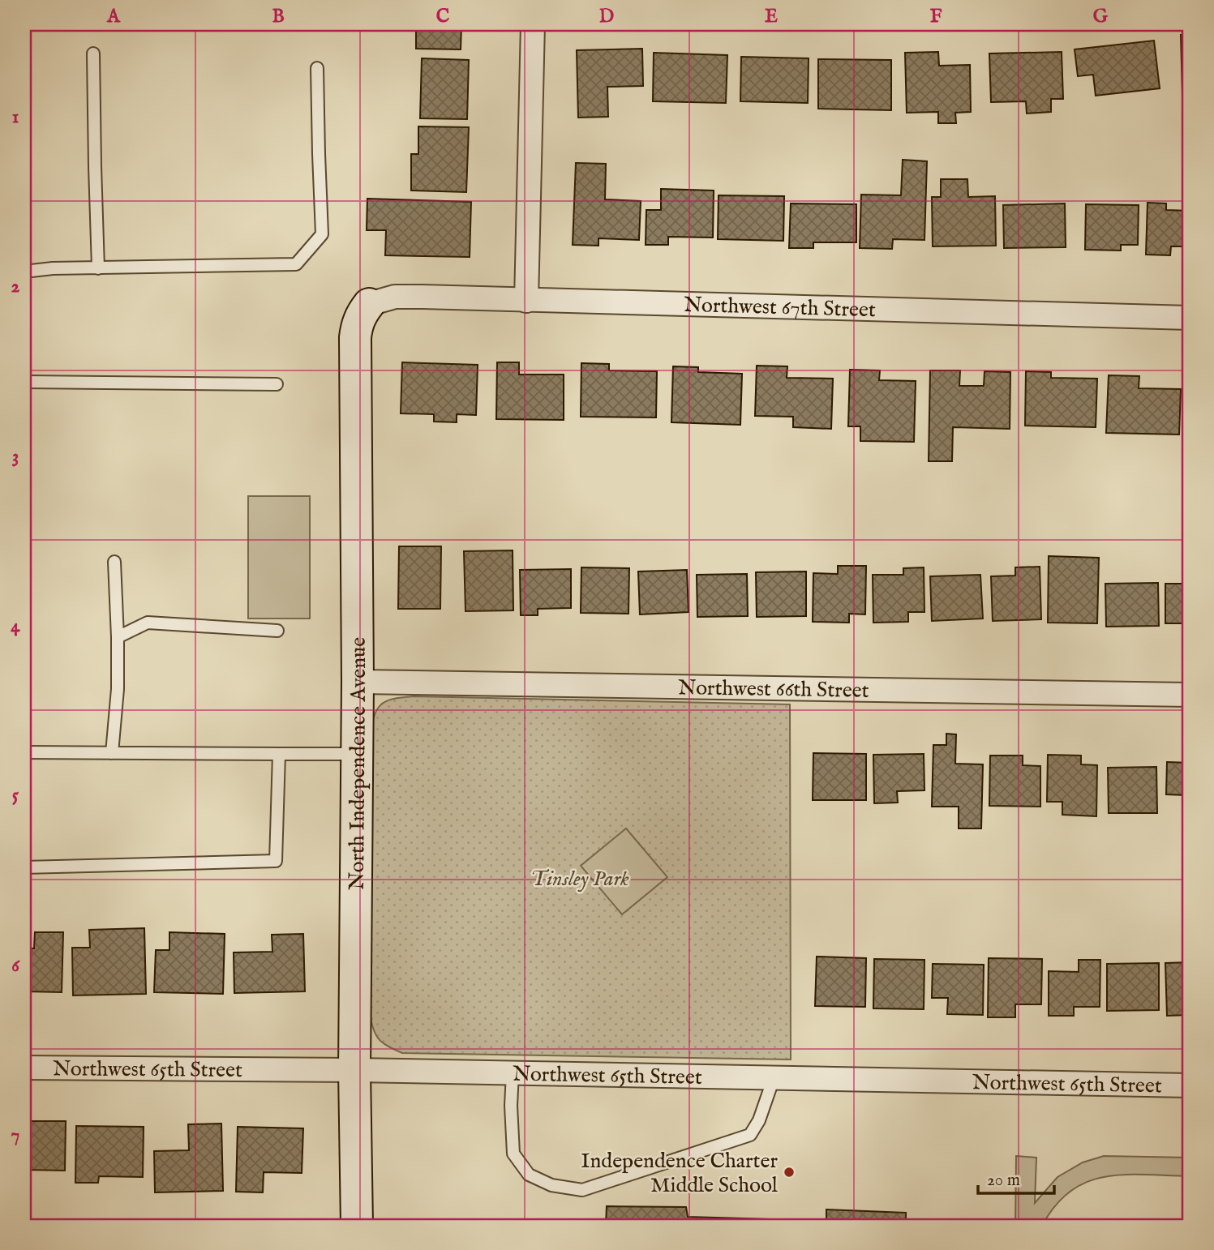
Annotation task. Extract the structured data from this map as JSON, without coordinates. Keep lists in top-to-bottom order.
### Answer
{
  "streets": {
    "street": [
      "Northwest 67th Street",
      "Northwest 66th Street",
      "North Independence Avenue",
      "Northwest 65th Street"
    ]
  },
  "crossings": [
    ["Northwest 67th Street", "North Independence Avenue"],
    ["Northwest 66th Street", "North Independence Avenue"],
    ["North Independence Avenue", "Northwest 65th Street"]
  ],
  "parks": ["Tinsley Park"],
  "places": ["Independence Charter Middle School"],
  "scale_bar": "20 m",
  "grid": {
    "columns": [
      "A",
      "B",
      "C",
      "D",
      "E",
      "F",
      "G"
    ],
    "rows": [
      "1",
      "2",
      "3",
      "4",
      "5",
      "6",
      "7"
    ]
  }
}
